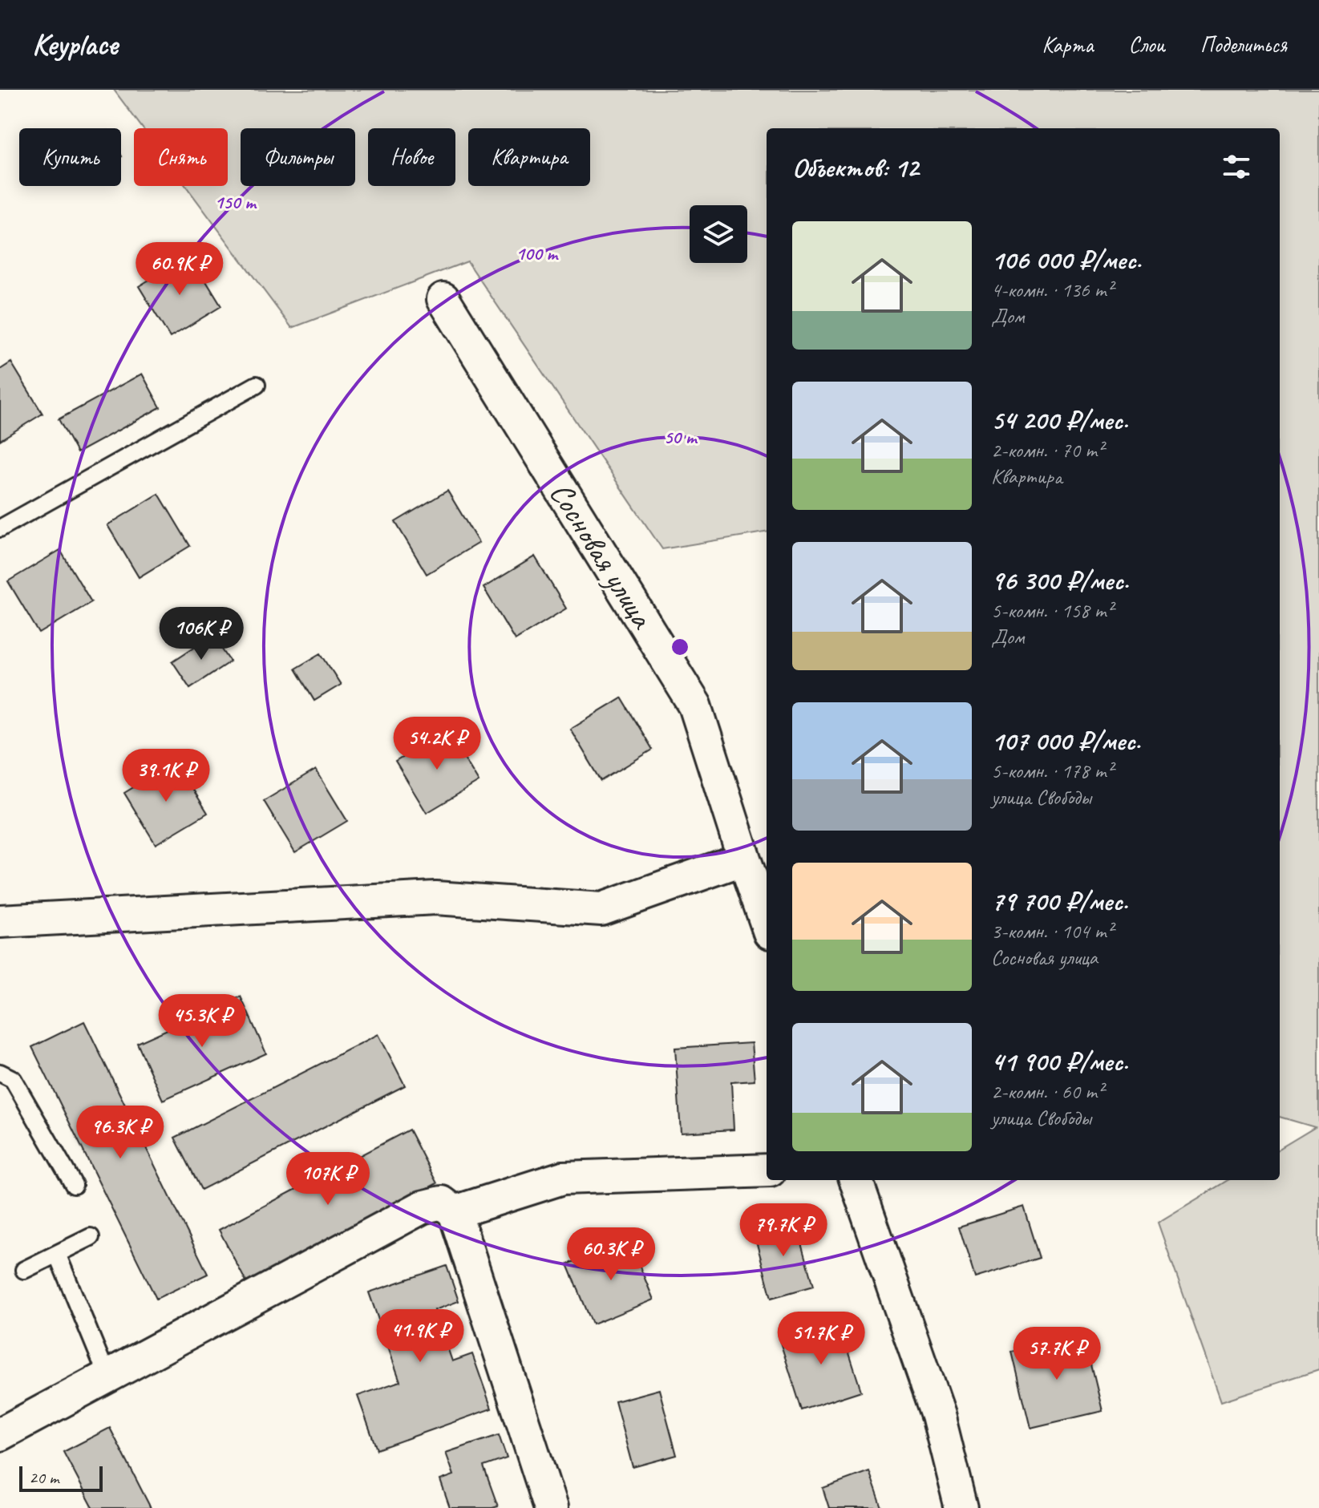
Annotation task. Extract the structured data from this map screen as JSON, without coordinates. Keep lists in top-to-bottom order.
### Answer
{
  "streets": {
    "street": ["Сосновая улица"]
  },
  "scale_bar": "20 m",
  "page": {
    "header": "Keyplace",
    "nav": ["Карта", "Слои", "Поделиться"],
    "chip": [
      "Купить",
      "Снять",
      "Фильтры",
      "Новое",
      "Квартира"
    ],
    "heading": "Объектов: 12",
    "list": [
      {
        "name": "106 000 ₽/мес.",
        "note": "4-комн. · 136 m² · Дом"
      },
      {
        "name": "54 200 ₽/мес.",
        "note": "2-комн. · 70 m² · Квартира"
      },
      {
        "name": "96 300 ₽/мес.",
        "note": "5-комн. · 158 m² · Дом"
      },
      {
        "name": "107 000 ₽/мес.",
        "note": "5-комн. · 178 m² · улица Свободы"
      },
      {
        "name": "79 700 ₽/мес.",
        "note": "3-комн. · 104 m² · Сосновая улица"
      },
      {
        "name": "41 900 ₽/мес.",
        "note": "2-комн. · 60 m² · улица Свободы"
      }
    ],
    "price": [
      "60.9K ₽",
      "106K ₽",
      "54.2K ₽",
      "39.1K ₽",
      "45.3K ₽",
      "96.3K ₽",
      "107K ₽",
      "79.7K ₽",
      "60.3K ₽",
      "41.9K ₽",
      "51.7K ₽",
      "57.7K ₽"
    ],
    "scale": "20 m"
  },
  "rings": ["150 m", "100 m", "50 m"]
}
